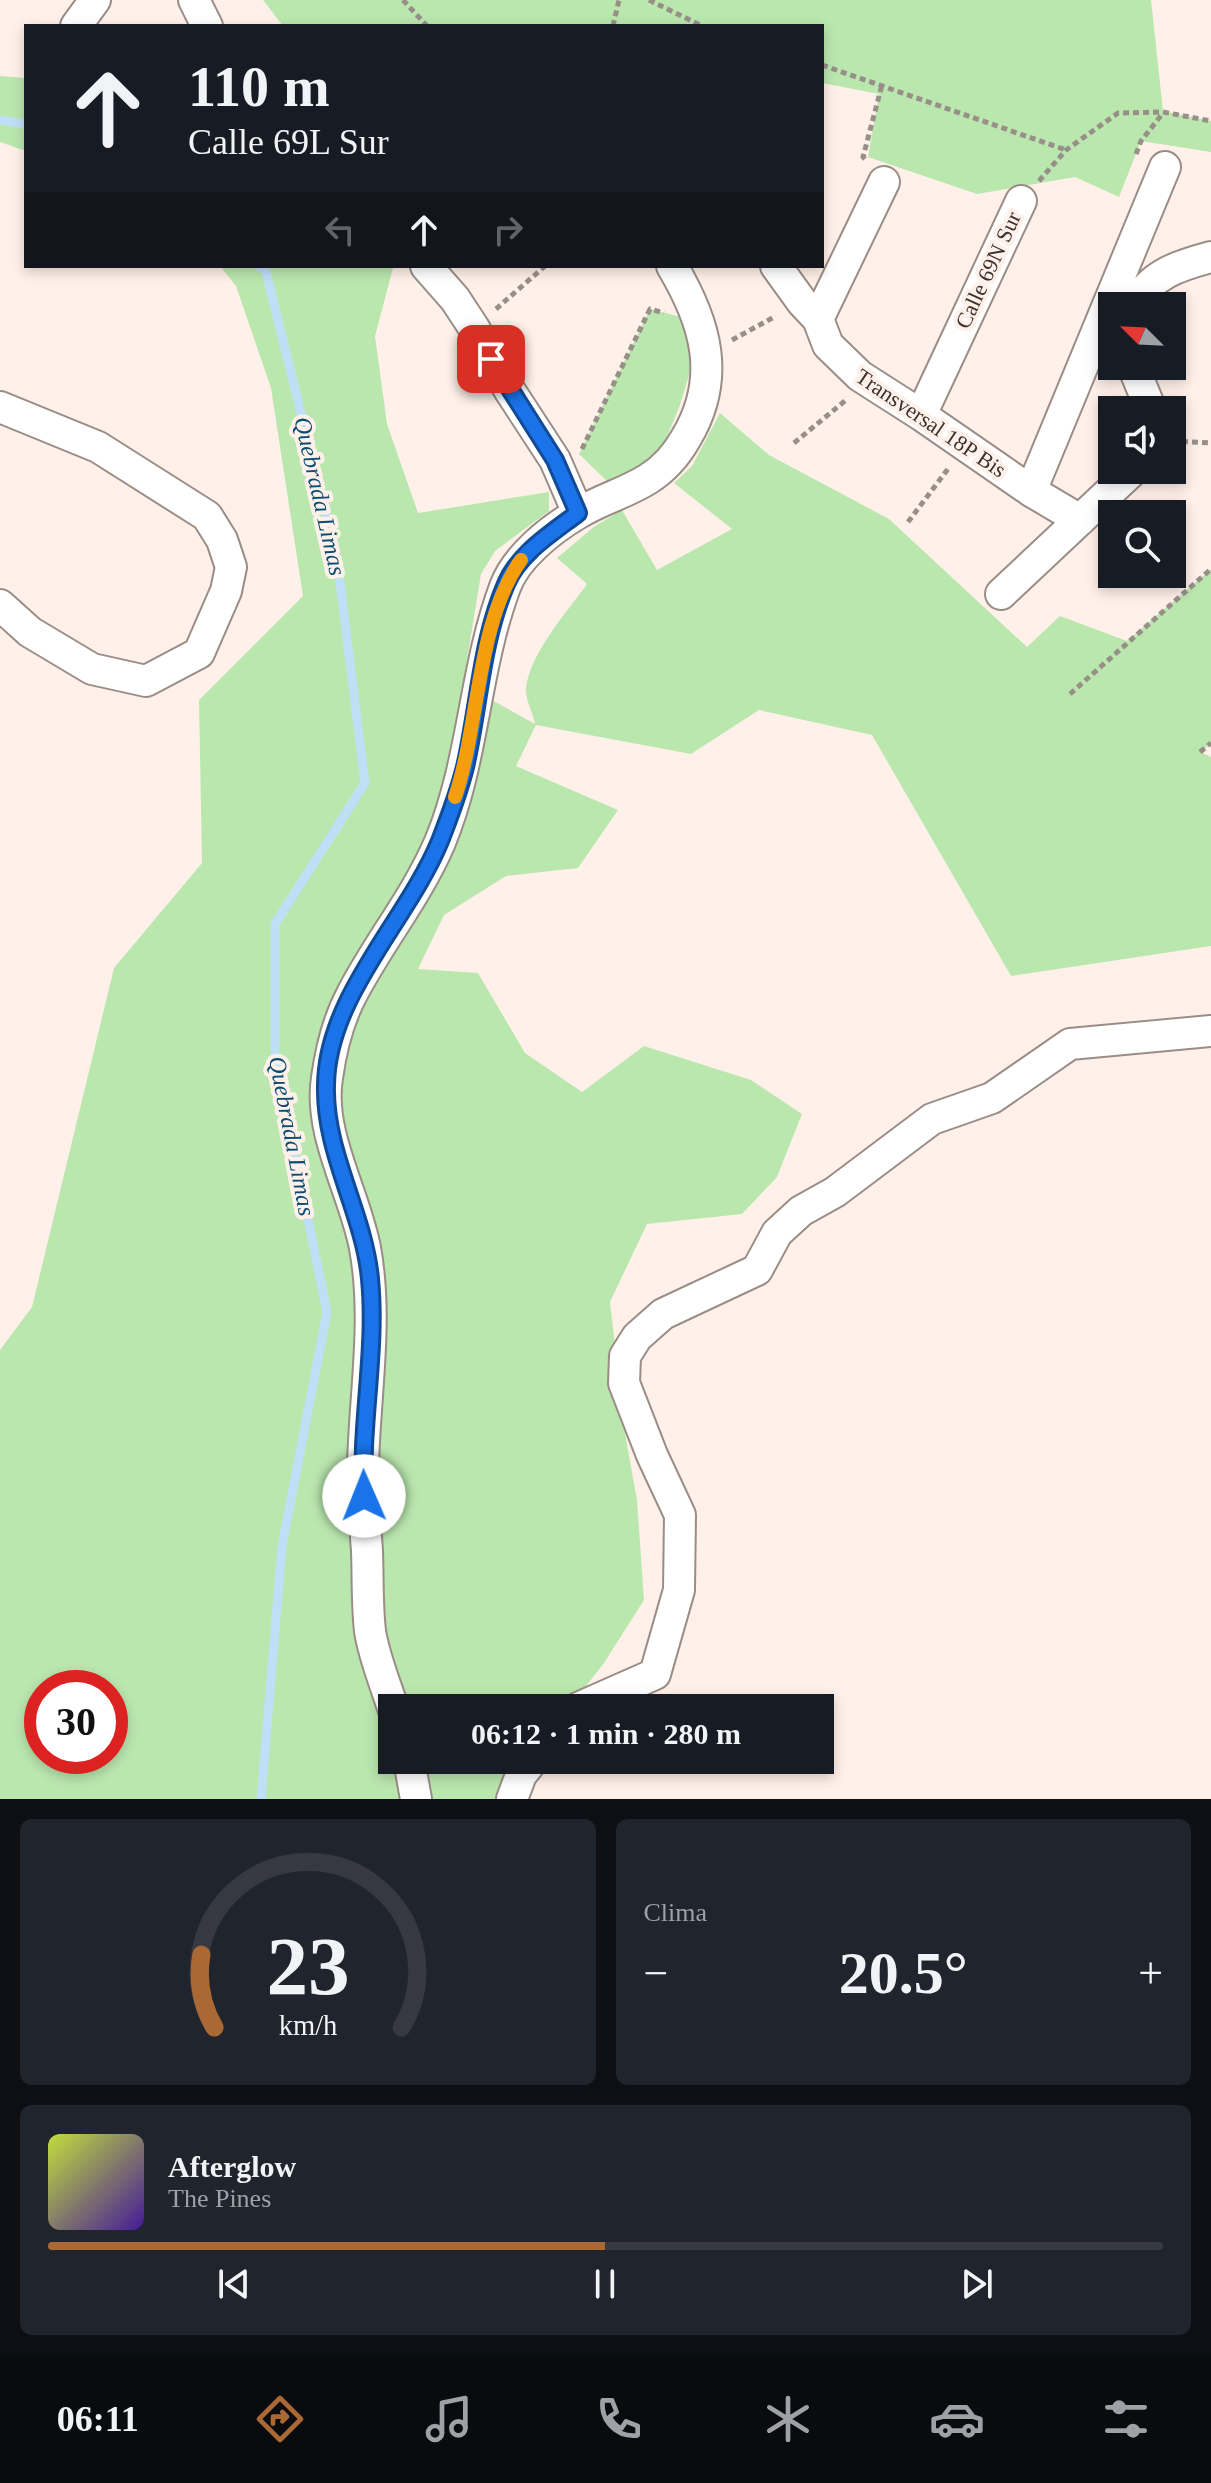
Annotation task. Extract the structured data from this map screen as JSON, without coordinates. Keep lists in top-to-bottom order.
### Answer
{
  "streets": {
    "street": ["Calle 69N Sur", "Transversal 18P Bis"]
  },
  "crossings": [
    ["Calle 69N Sur", "Transversal 18P Bis"]
  ],
  "water": ["Quebrada Limas"],
  "north": "top left",
  "page": {
    "turn": ["110 m", "Calle 69L Sur"],
    "limit": "30",
    "trip": "06:12 · 1 min · 280 m",
    "tile": "Clima",
    "heat": ["−", "20.5°", "+"],
    "song": ["Afterglow", "The Pines"],
    "tabs": "06:11",
    "gauge": ["23", "km/h"]
  }
}
